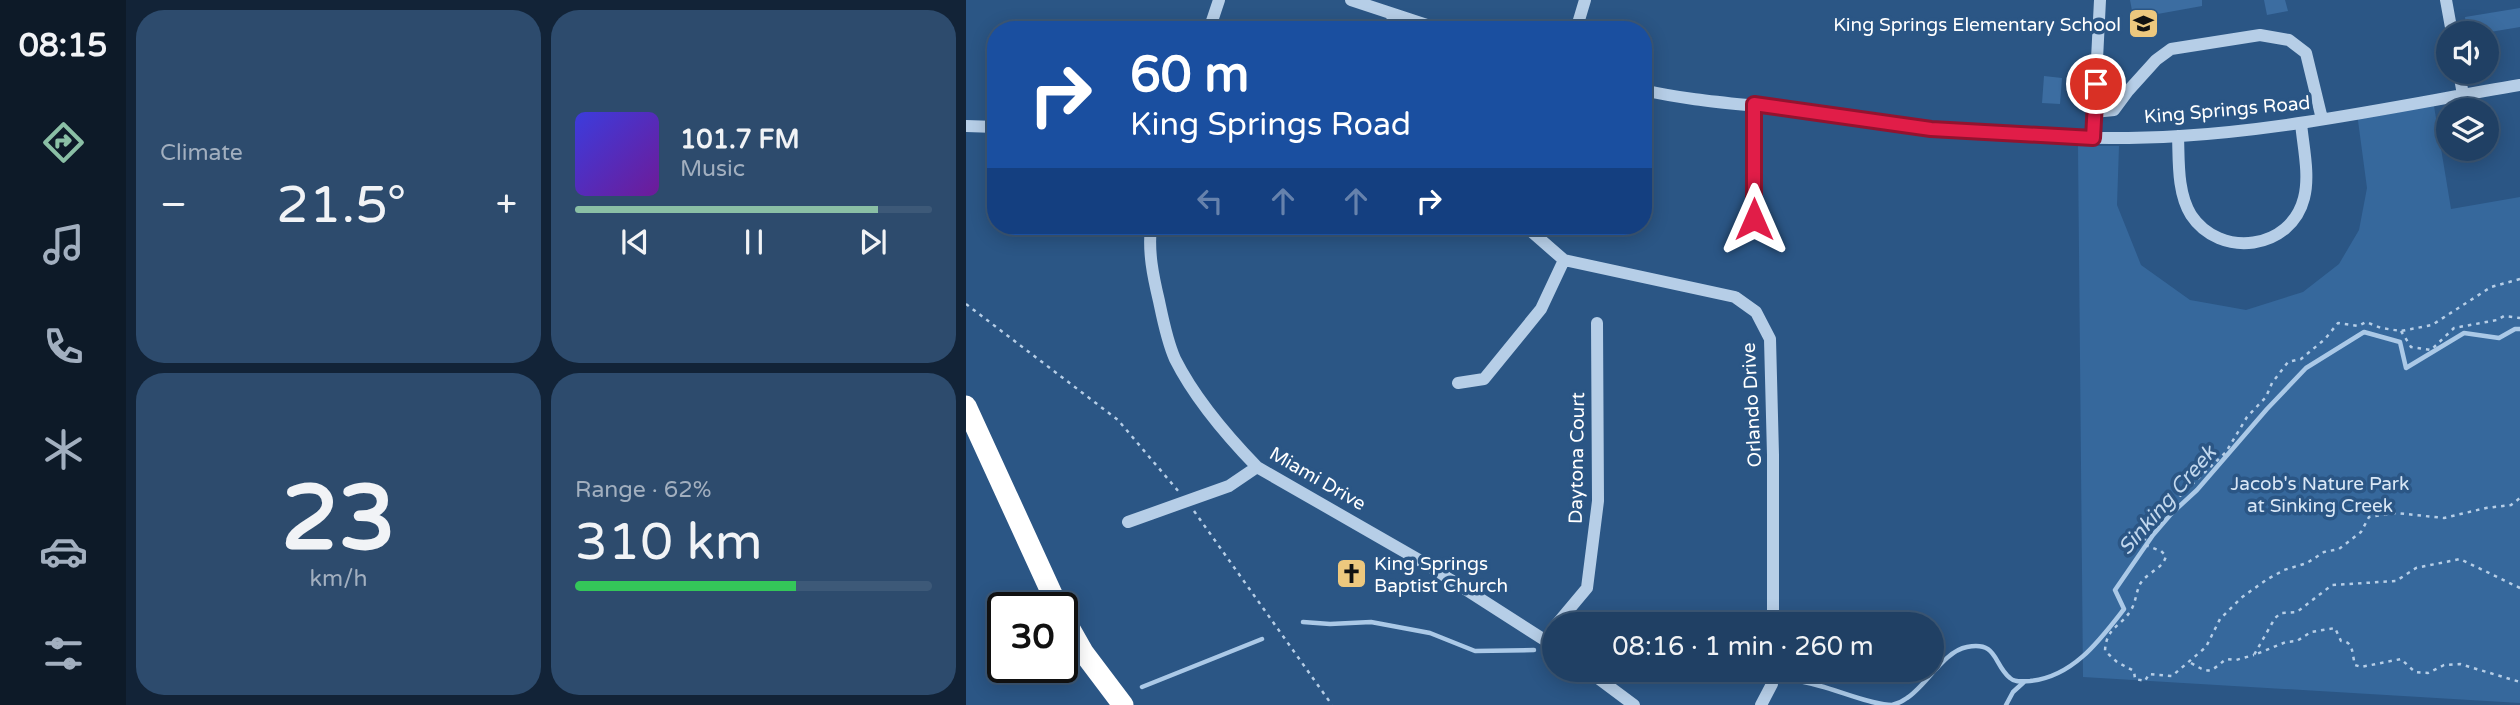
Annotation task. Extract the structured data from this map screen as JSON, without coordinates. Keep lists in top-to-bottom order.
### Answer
{
  "streets": {
    "street": [
      "King Springs Road",
      "Orlando Drive",
      "Daytona Court",
      "Miami Drive"
    ]
  },
  "water": ["Sinking Creek"],
  "parks": ["Jacob's Nature Park at Sinking Creek"],
  "places": {
    "school or university": ["King Springs Elementary School"],
    "church": ["King Springs Baptist Church"]
  },
  "page": {
    "tabs": "08:15",
    "tile": [
      "Climate",
      ["23", "km/h"],
      ["Range · 62%", "310 km"]
    ],
    "turn": ["60 m", "King Springs Road"],
    "song": ["101.7 FM", "Music"],
    "heat": ["−", "21.5°", "+"],
    "limit": "30",
    "trip": "08:16 · 1 min · 260 m"
  }
}
